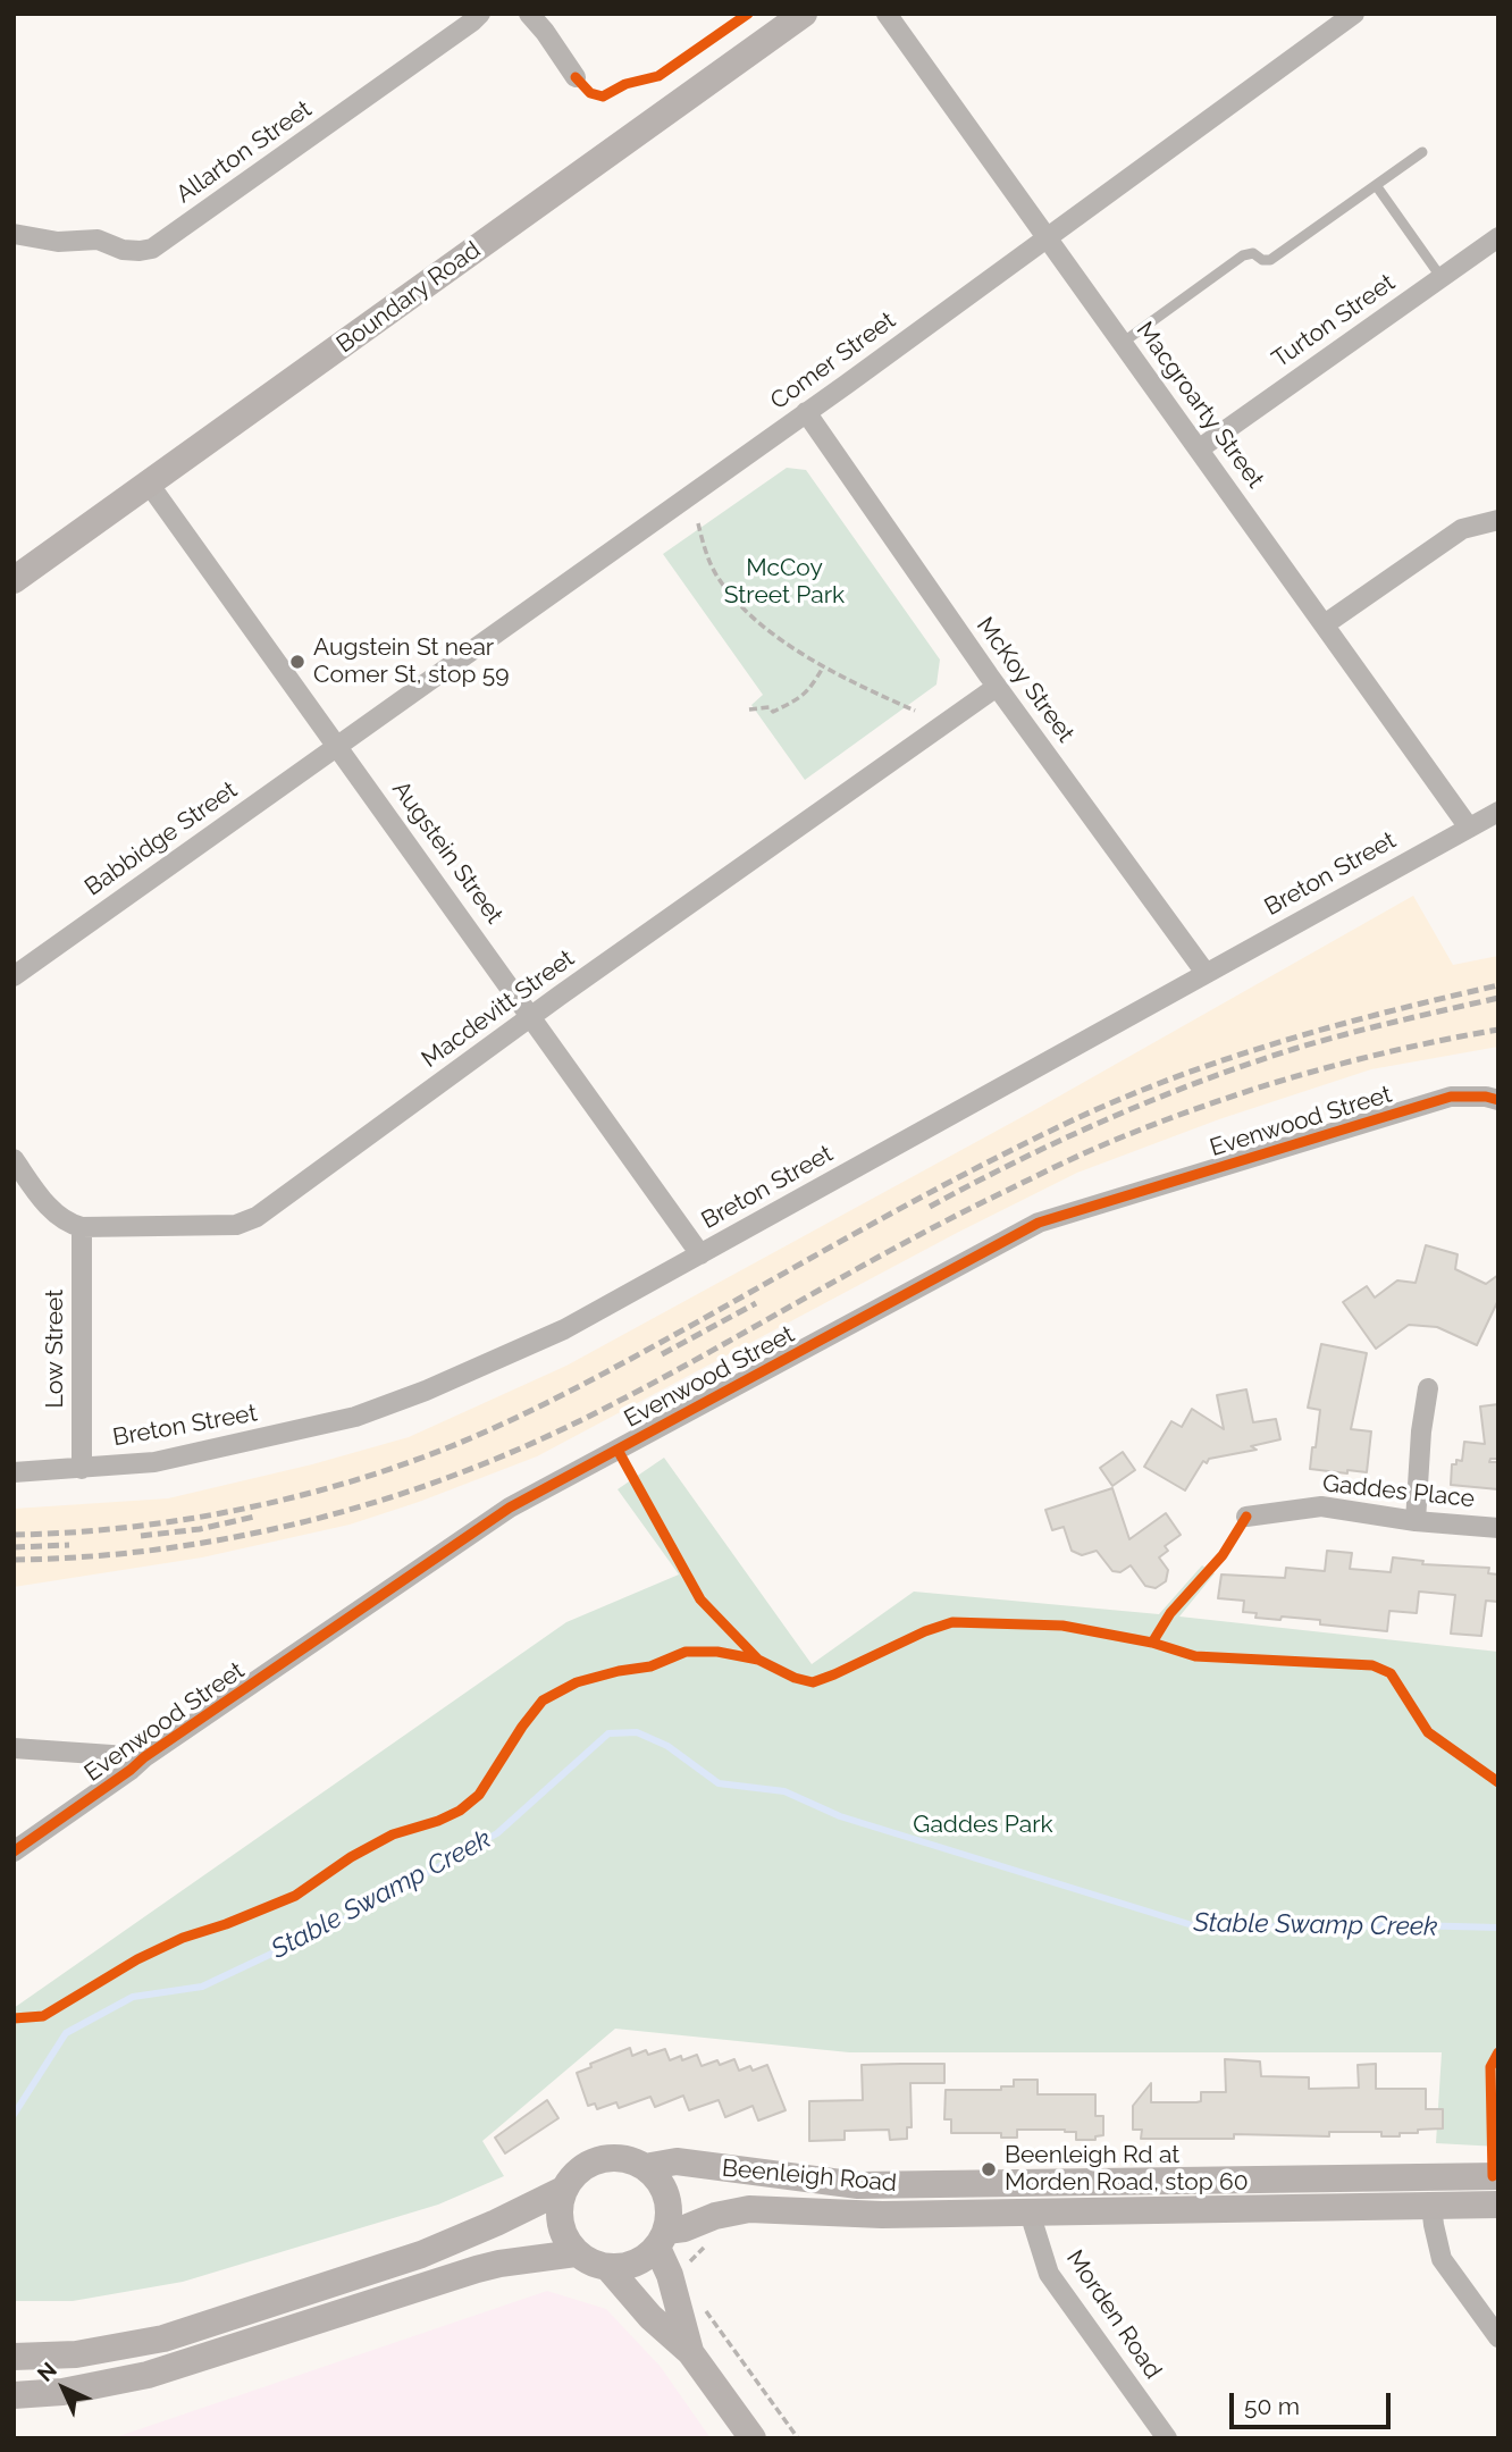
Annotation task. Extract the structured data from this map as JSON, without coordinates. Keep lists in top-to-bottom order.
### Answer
{
  "streets": {
    "main road": ["Boundary Road", "Beenleigh Road"],
    "street": [
      "Allarton Street",
      "Turton Street",
      "Comer Street",
      "Macgroarty Street",
      "McKoy Street",
      "Babbidge Street",
      "Augstein Street",
      "Breton Street",
      "Macdevitt Street",
      "Evenwood Street",
      "Low Street",
      "Gaddes Place",
      "Morden Road"
    ]
  },
  "crossings": [
    ["Boundary Road", "Augstein Street"],
    ["Turton Street", "Macgroarty Street"],
    ["Comer Street", "Macgroarty Street"],
    ["Comer Street", "McKoy Street"],
    ["Comer Street", "Babbidge Street"],
    ["Comer Street", "Augstein Street"],
    ["Macgroarty Street", "Breton Street"],
    ["McKoy Street", "Breton Street"],
    ["McKoy Street", "Macdevitt Street"],
    ["Babbidge Street", "Augstein Street"],
    ["Augstein Street", "Breton Street"],
    ["Augstein Street", "Macdevitt Street"],
    ["Breton Street", "Low Street"],
    ["Macdevitt Street", "Low Street"],
    ["Beenleigh Road", "Morden Road"]
  ],
  "water": ["Stable Swamp Creek"],
  "parks": ["McCoy Street Park", "Gaddes Park"],
  "places": ["Augstein St near Comer St, stop 59", "Beenleigh Rd at Morden Road, stop 60"],
  "scale_bar": "50 m",
  "north": "top left"
}
